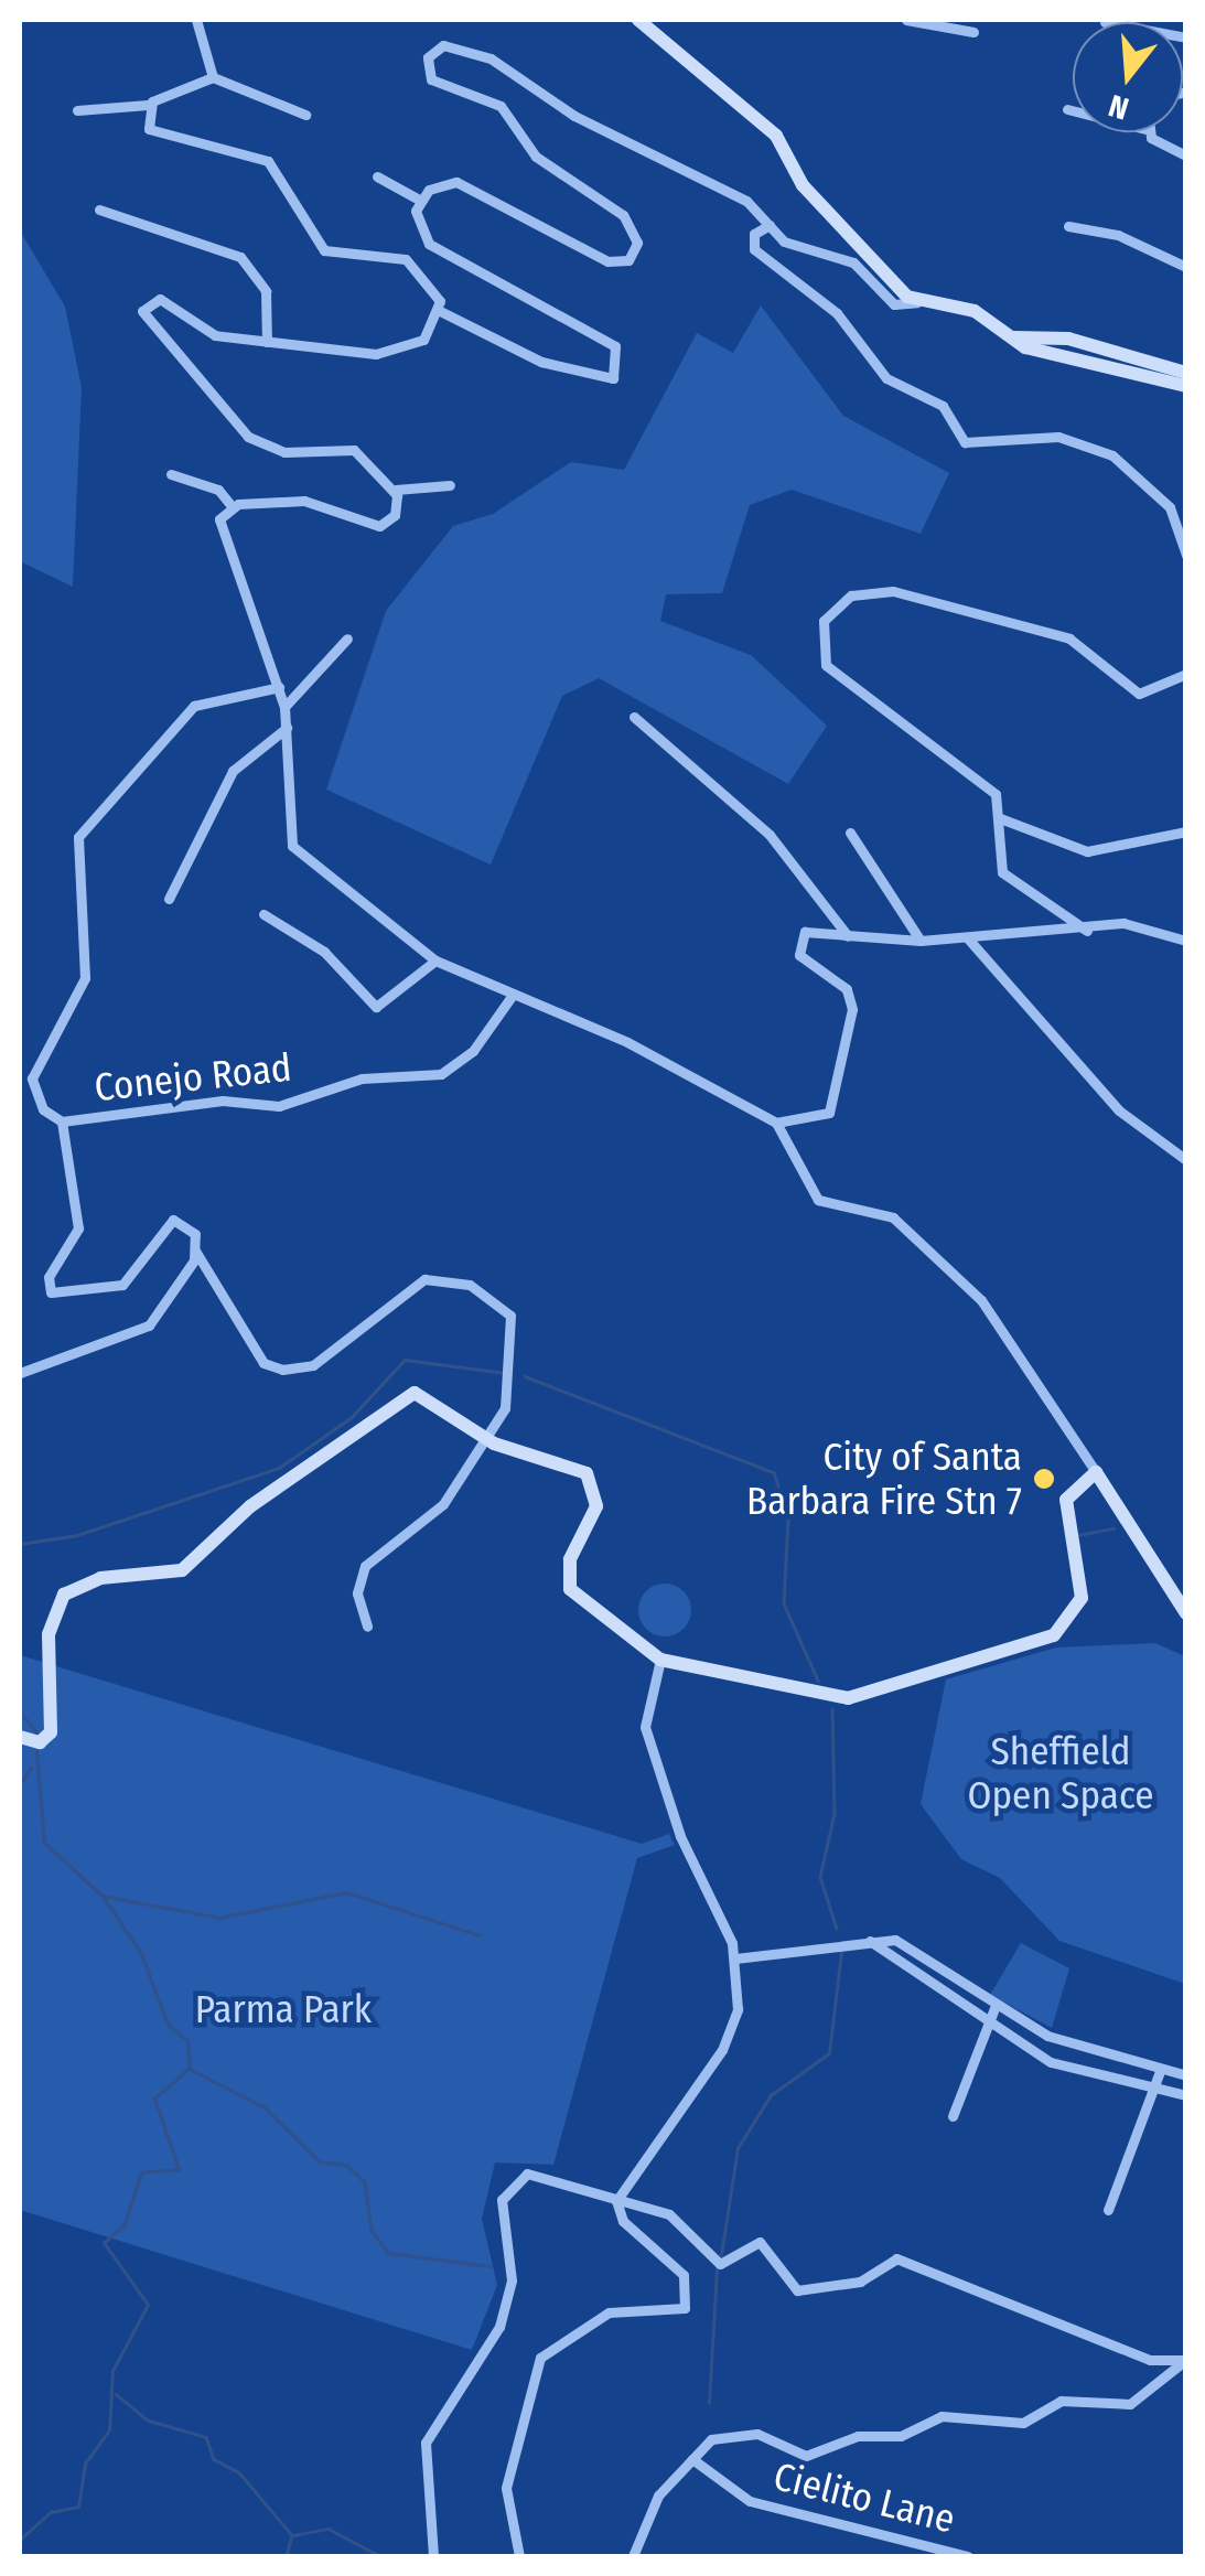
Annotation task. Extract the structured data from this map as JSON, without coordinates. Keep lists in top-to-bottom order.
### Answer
{
  "streets": {
    "street": ["Conejo Road", "Cielito Lane"]
  },
  "parks": ["Sheffield Open Space", "Parma Park"],
  "places": ["City of Santa Barbara Fire Stn 7"],
  "north": "bottom"
}
